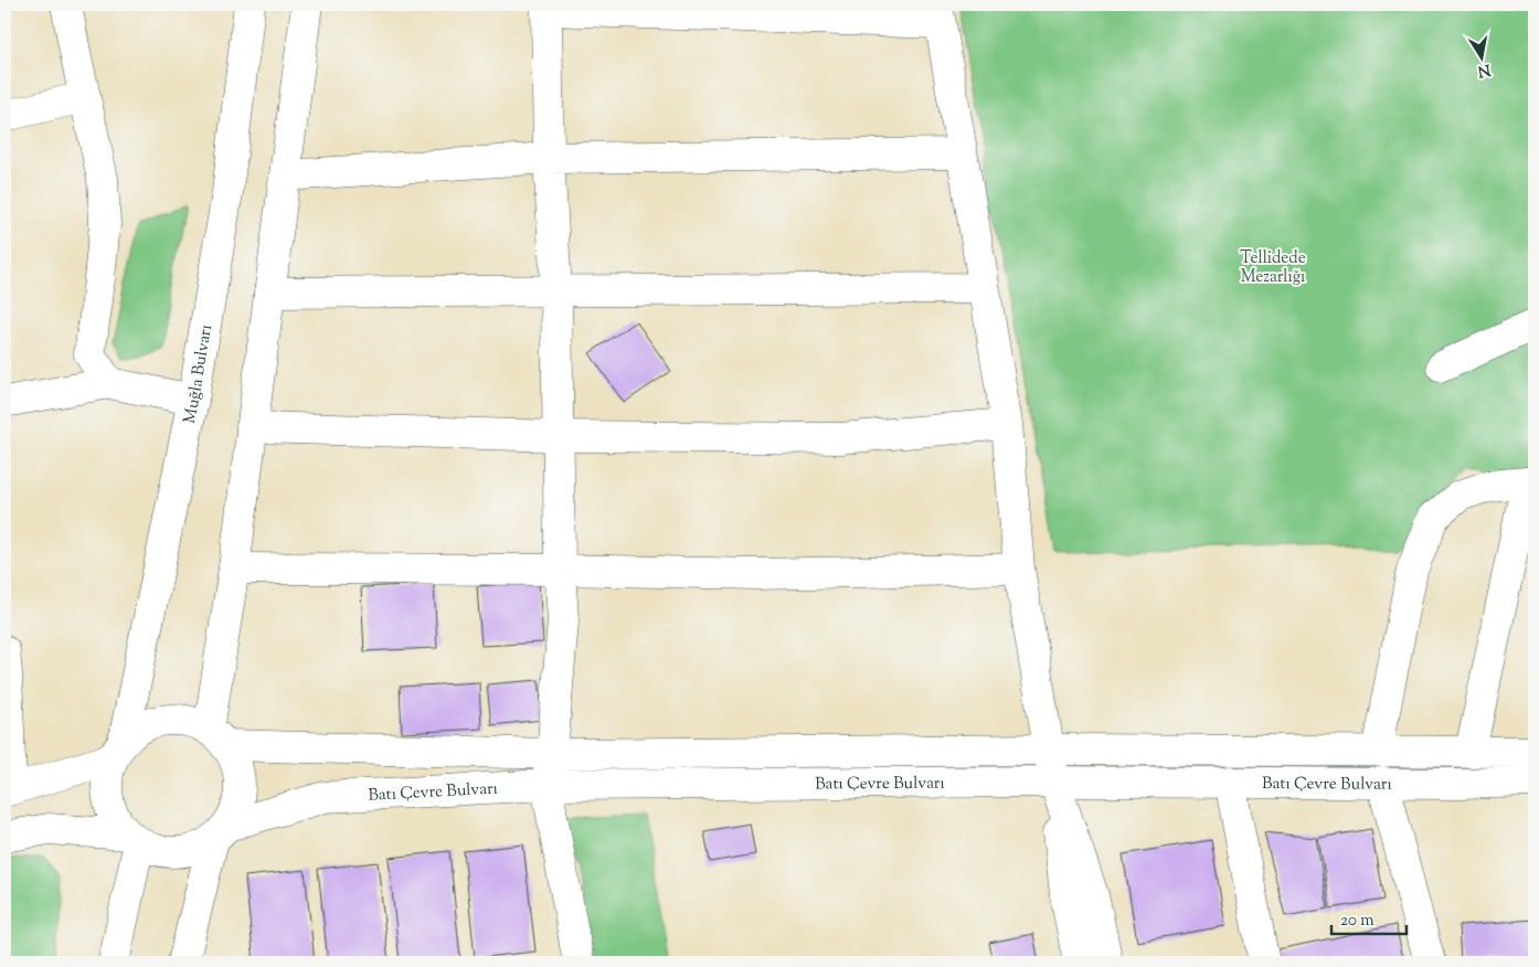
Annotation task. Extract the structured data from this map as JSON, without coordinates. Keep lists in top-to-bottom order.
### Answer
{
  "streets": {
    "main road": ["Muğla Bulvarı", "Batı Çevre Bulvarı"]
  },
  "crossings": [
    ["Muğla Bulvarı", "Batı Çevre Bulvarı"]
  ],
  "parks": ["Tellidede Mezarlığı"],
  "scale_bar": "20 m",
  "north": "bottom"
}
